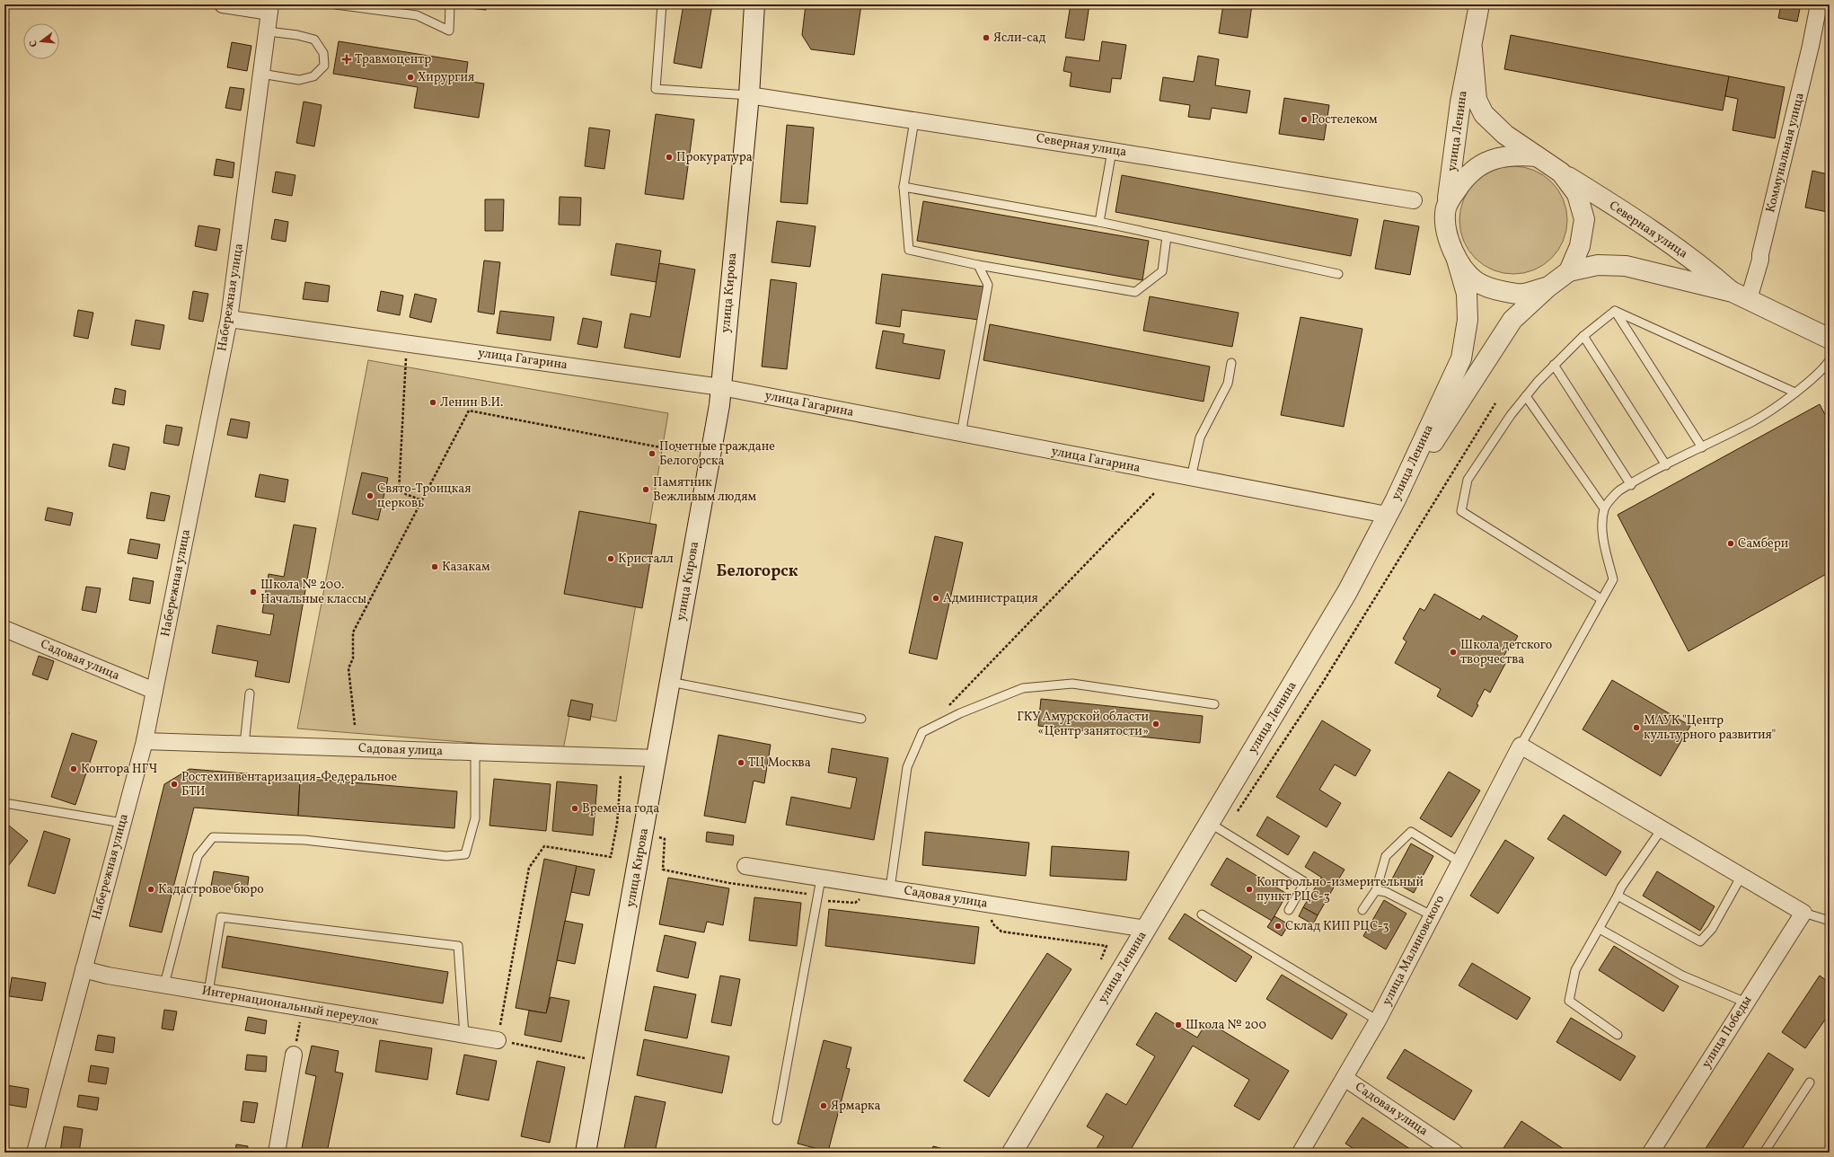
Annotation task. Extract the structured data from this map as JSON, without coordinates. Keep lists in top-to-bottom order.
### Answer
{
  "streets": {
    "street": [
      "улица Ленина",
      "Северная улица",
      "Коммунальная улица",
      "улица Кирова",
      "Набережная улица",
      "улица Гагарина",
      "Садовая улица",
      "улица Малиновского",
      "Интернациональный переулок",
      "улица Победы"
    ]
  },
  "crossings": [
    ["улица Ленина", "Северная улица"],
    ["улица Ленина", "улица Гагарина"],
    ["улица Ленина", "Садовая улица"],
    ["Северная улица", "Коммунальная улица"],
    ["Северная улица", "улица Кирова"],
    ["улица Кирова", "улица Гагарина"],
    ["улица Кирова", "Садовая улица"],
    ["Набережная улица", "улица Гагарина"],
    ["Набережная улица", "Садовая улица"],
    ["Набережная улица", "Интернациональный переулок"],
    ["Садовая улица", "улица Малиновского"]
  ],
  "districts": ["Белогорск"],
  "places": {
    "other": [
      "Ясли-сад",
      "Хирургия",
      "Ростелеком",
      "Прокуратура",
      "Ленин В.И.",
      "Почетные граждане Белогорска",
      "Памятник Вежливым людям",
      "Свято-Троицкая церковь",
      "Самбери",
      "Кристалл",
      "Казакам",
      "Школа № 200. Начальные классы",
      "Администрация",
      "Школа детского творчества",
      "ГКУ Амурской области «Центр занятости»",
      "МАУК \"Центр культурного развития\"",
      "ТЦ Москва",
      "Контора НГЧ",
      "Ростехинвентаризация-Федеральное БТИ",
      "Времена года",
      "Кадастровое бюро",
      "Контрольно-измерительный пункт РЦС-3",
      "Склад КИП РЦС-3",
      "Школа № 200",
      "Ярмарка"
    ],
    "health": ["Травмоцентр"]
  },
  "north": "left"
}
